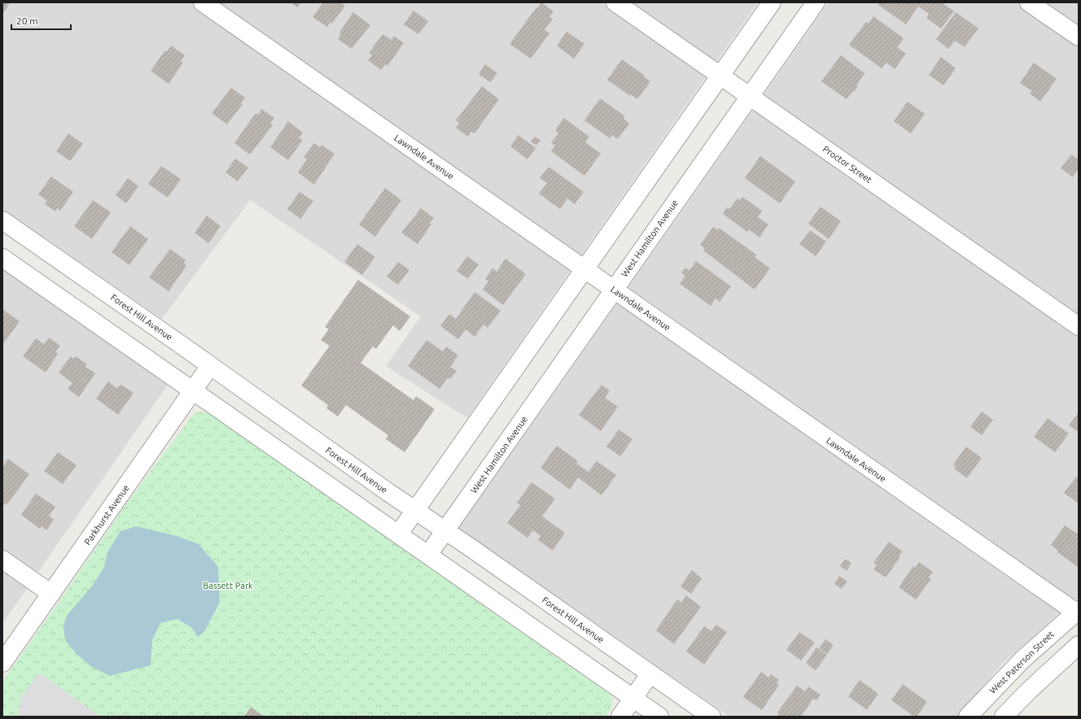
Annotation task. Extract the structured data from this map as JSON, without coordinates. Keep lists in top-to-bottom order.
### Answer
{
  "streets": {
    "street": [
      "Lawndale Avenue",
      "Proctor Street",
      "West Hamilton Avenue",
      "Forest Hill Avenue",
      "Parkhurst Avenue",
      "West Paterson Street"
    ]
  },
  "crossings": [
    ["Lawndale Avenue", "West Hamilton Avenue"],
    ["Lawndale Avenue", "West Paterson Street"],
    ["Proctor Street", "West Hamilton Avenue"],
    ["West Hamilton Avenue", "Forest Hill Avenue"],
    ["Forest Hill Avenue", "Parkhurst Avenue"]
  ],
  "parks": ["Bassett Park"],
  "scale_bar": "20 m"
}
